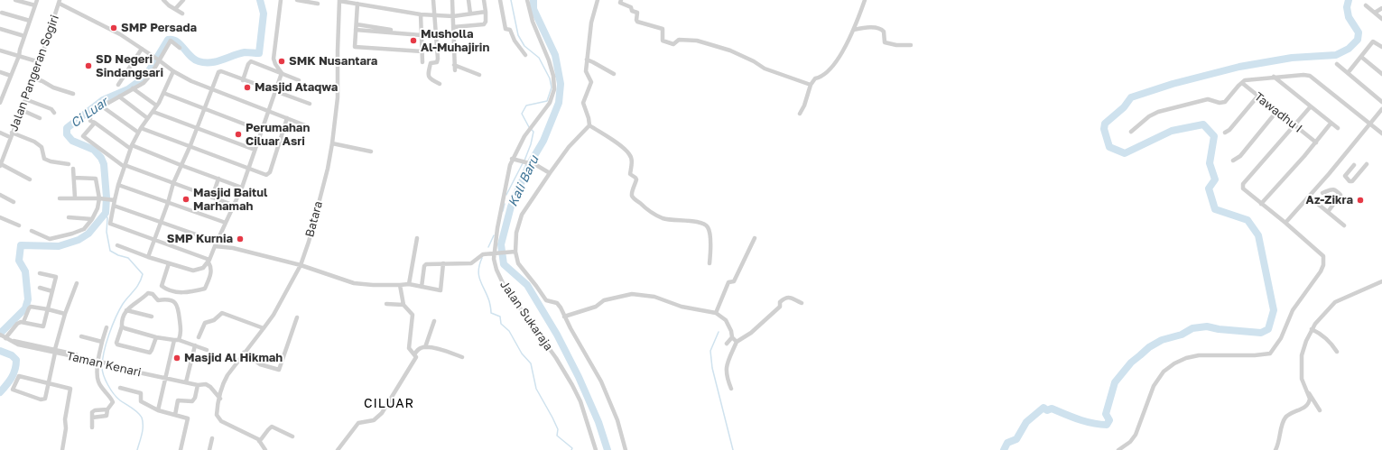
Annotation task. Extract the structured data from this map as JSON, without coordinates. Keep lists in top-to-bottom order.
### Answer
{
  "streets": {
    "street": [
      "Jalan Pangeran Sogiri",
      "Tawadhu I",
      "Batara",
      "Jalan Sukaraja",
      "Taman Kenari"
    ]
  },
  "districts": ["CILUAR"],
  "water": ["Ci Luar", "Kali Baru"],
  "places": [
    "SMP Persada",
    "Musholla Al-Muhajirin",
    "SMK Nusantara",
    "SD Negeri Sindangsari",
    "Masjid Ataqwa",
    "Perumahan Ciluar Asri",
    "Masjid Baitul Marhamah",
    "Az-Zikra",
    "SMP Kurnia",
    "Masjid Al Hikmah"
  ]
}
